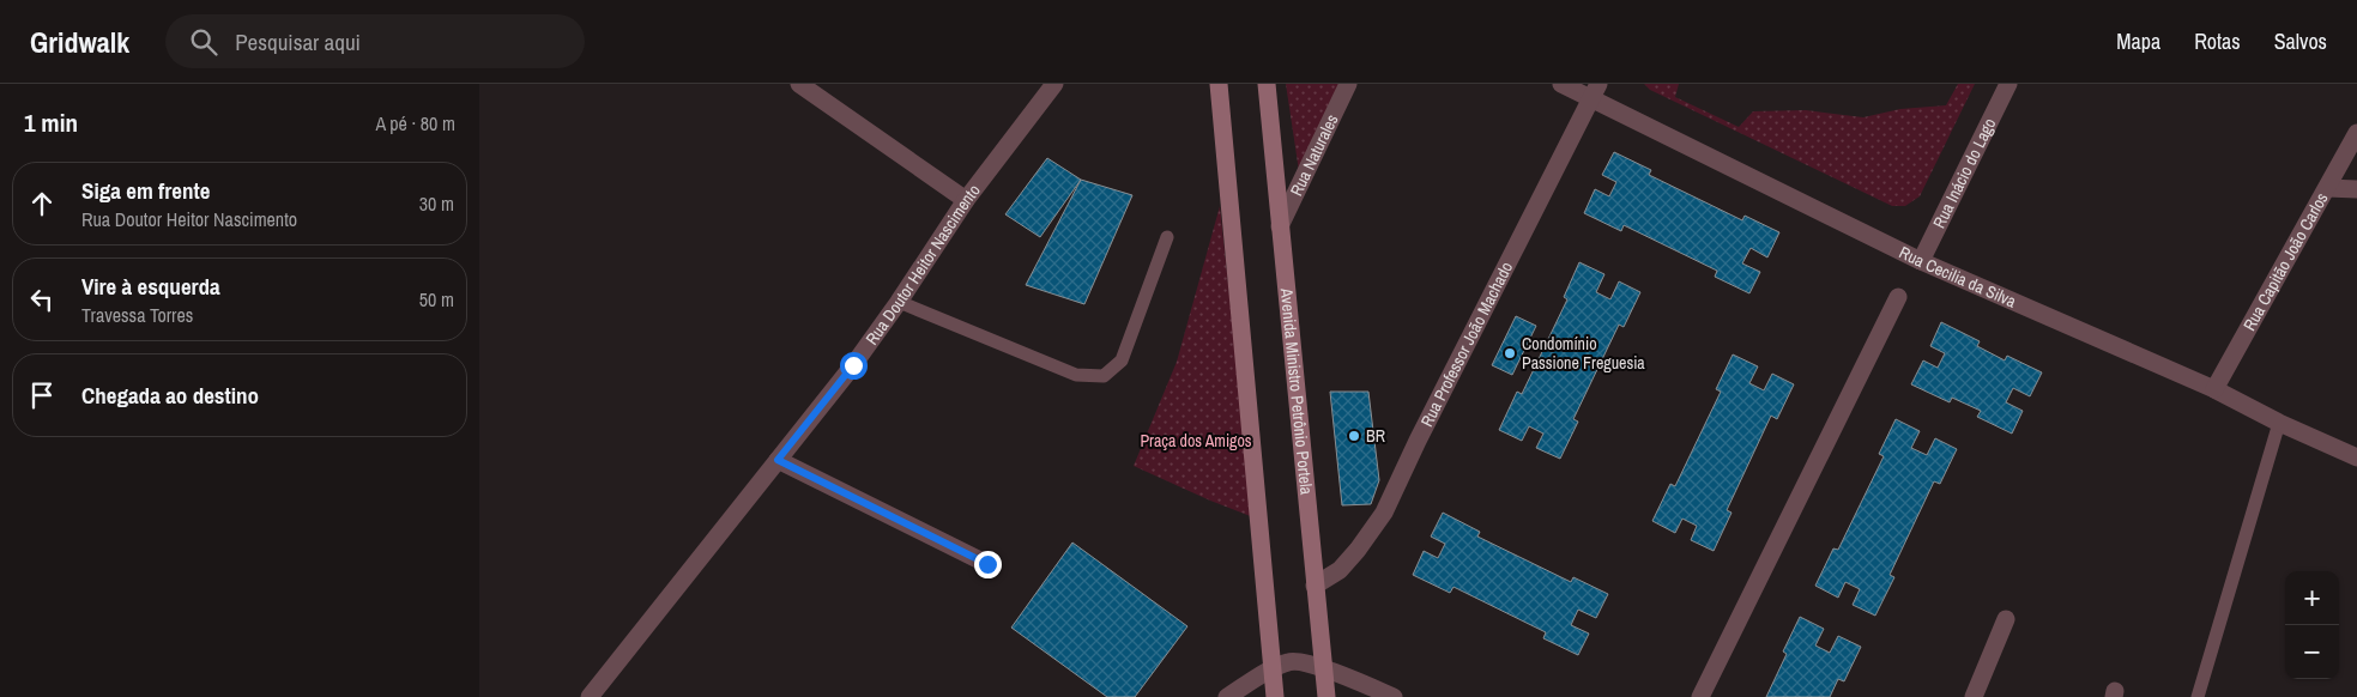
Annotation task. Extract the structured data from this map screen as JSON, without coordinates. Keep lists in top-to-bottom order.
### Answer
{
  "streets": {
    "main road": ["Avenida Ministro Petrônio Portela"],
    "street": [
      "Rua Naturales",
      "Rua Inácio do Lago",
      "Rua Capitão João Carlos",
      "Rua Doutor Heitor Nascimento",
      "Rua Cecilia da Silva",
      "Rua Professor João Machado"
    ]
  },
  "crossings": [
    ["Rua Naturales", "Avenida Ministro Petrônio Portela"],
    ["Rua Inácio do Lago", "Rua Cecilia da Silva"],
    ["Rua Capitão João Carlos", "Rua Cecilia da Silva"],
    ["Rua Cecilia da Silva", "Rua Professor João Machado"],
    ["Rua Professor João Machado", "Avenida Ministro Petrônio Portela"]
  ],
  "parks": ["Praça dos Amigos"],
  "places": ["Condomínio Passione Freguesia", "BR"],
  "page": {
    "header": "Gridwalk",
    "search": "Pesquisar aqui",
    "nav": ["Mapa", "Rotas", "Salvos"],
    "heading": ["1 min", "A pé · 80 m"],
    "list": [
      ["Siga em frente", "Rua Doutor Heitor Nascimento", "30 m"],
      ["Vire à esquerda", "Travessa Torres", "50 m"],
      "Chegada ao destino"
    ],
    "map_buttons": ["+", "−"]
  }
}
